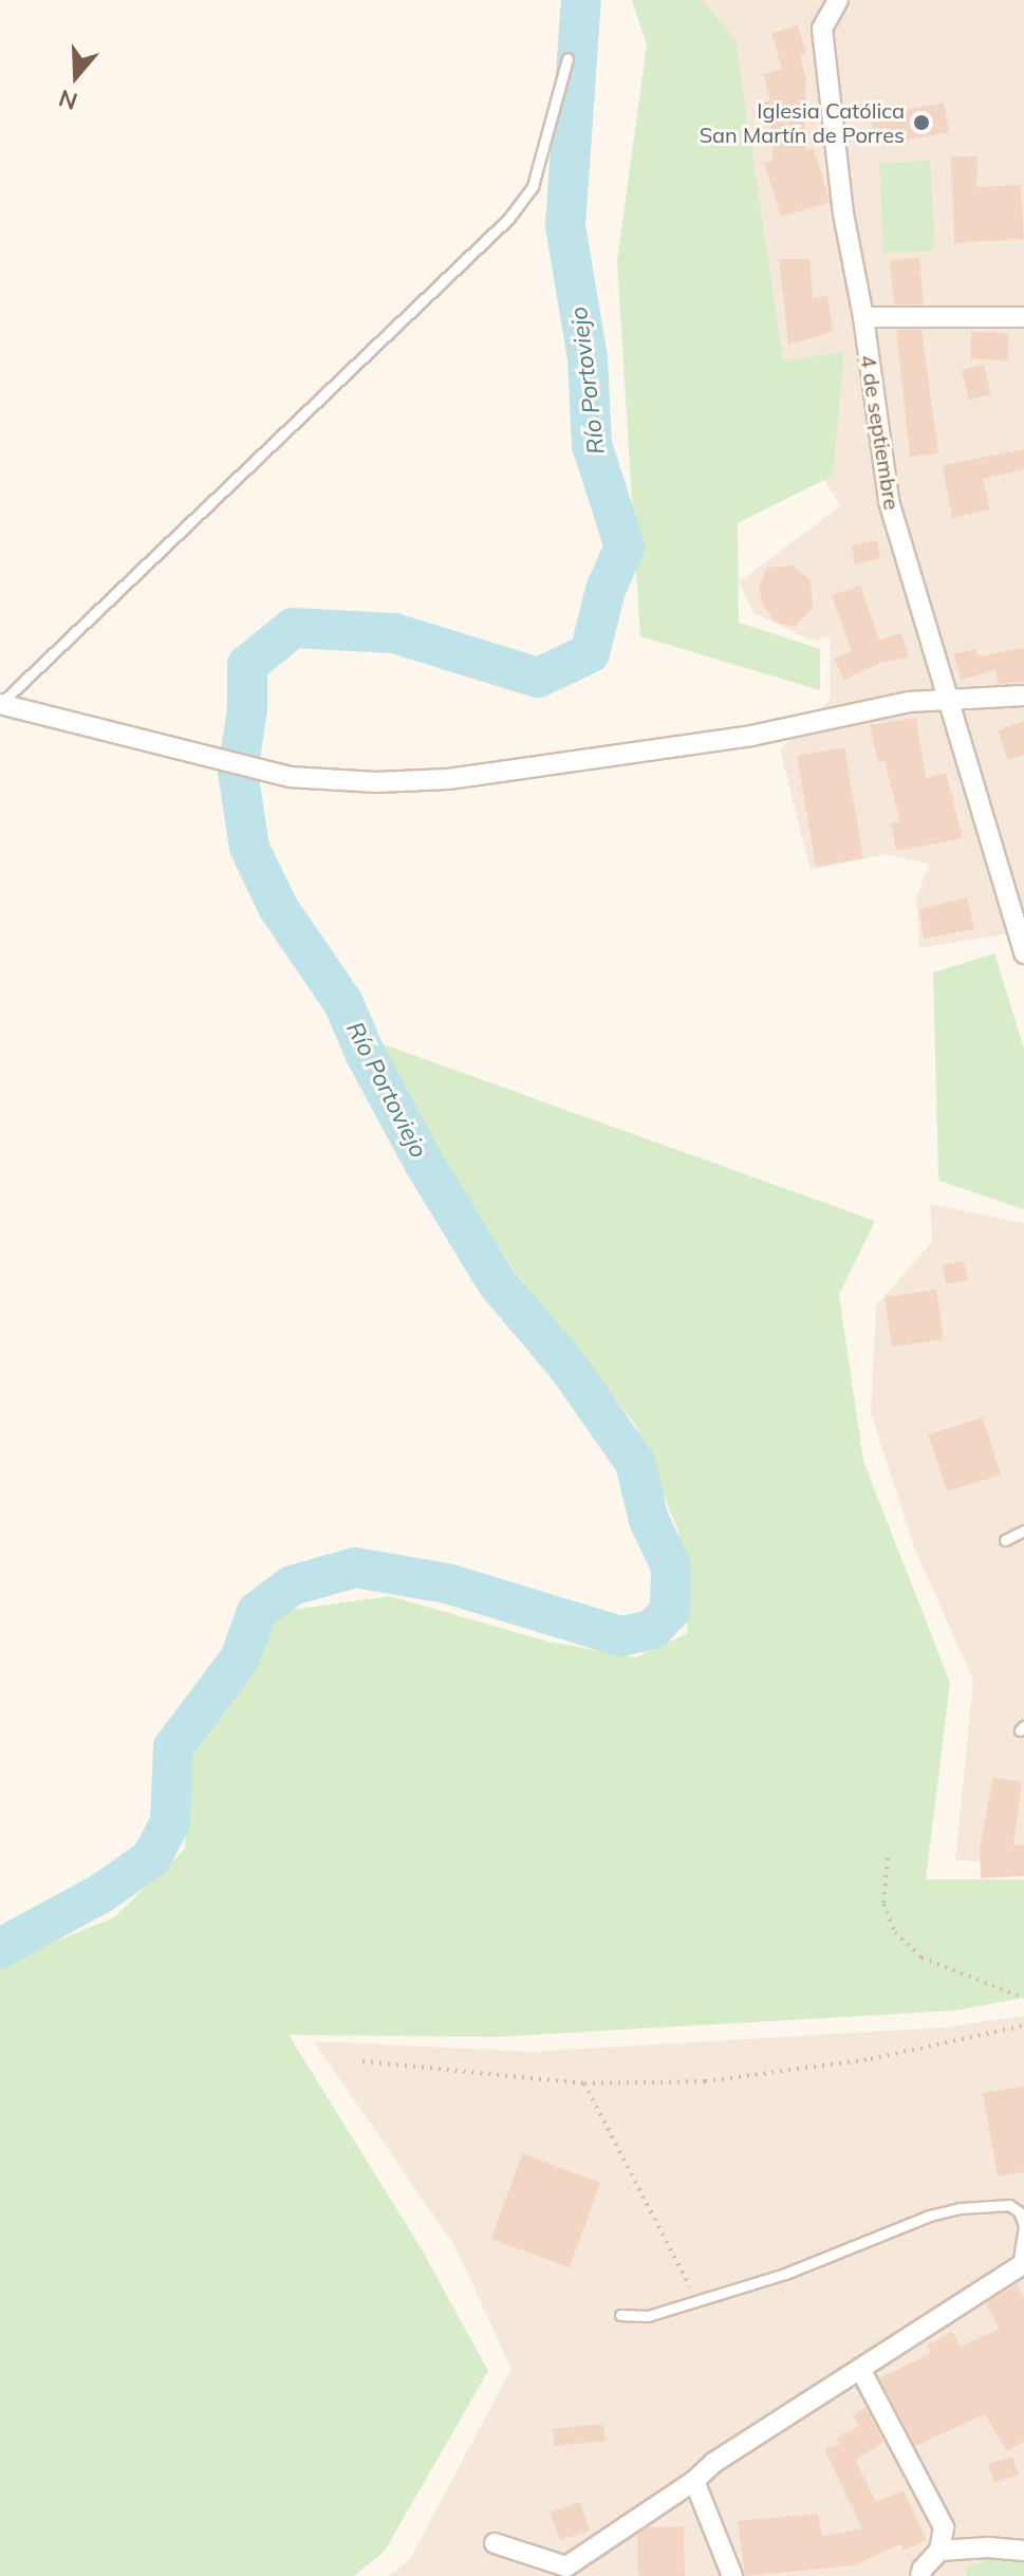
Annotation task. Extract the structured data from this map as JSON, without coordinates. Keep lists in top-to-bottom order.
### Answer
{
  "streets": {
    "street": ["4 de septiembre"]
  },
  "water": ["Río Portoviejo"],
  "places": ["Iglesia Católica San Martín de Porres"],
  "north": "bottom"
}
